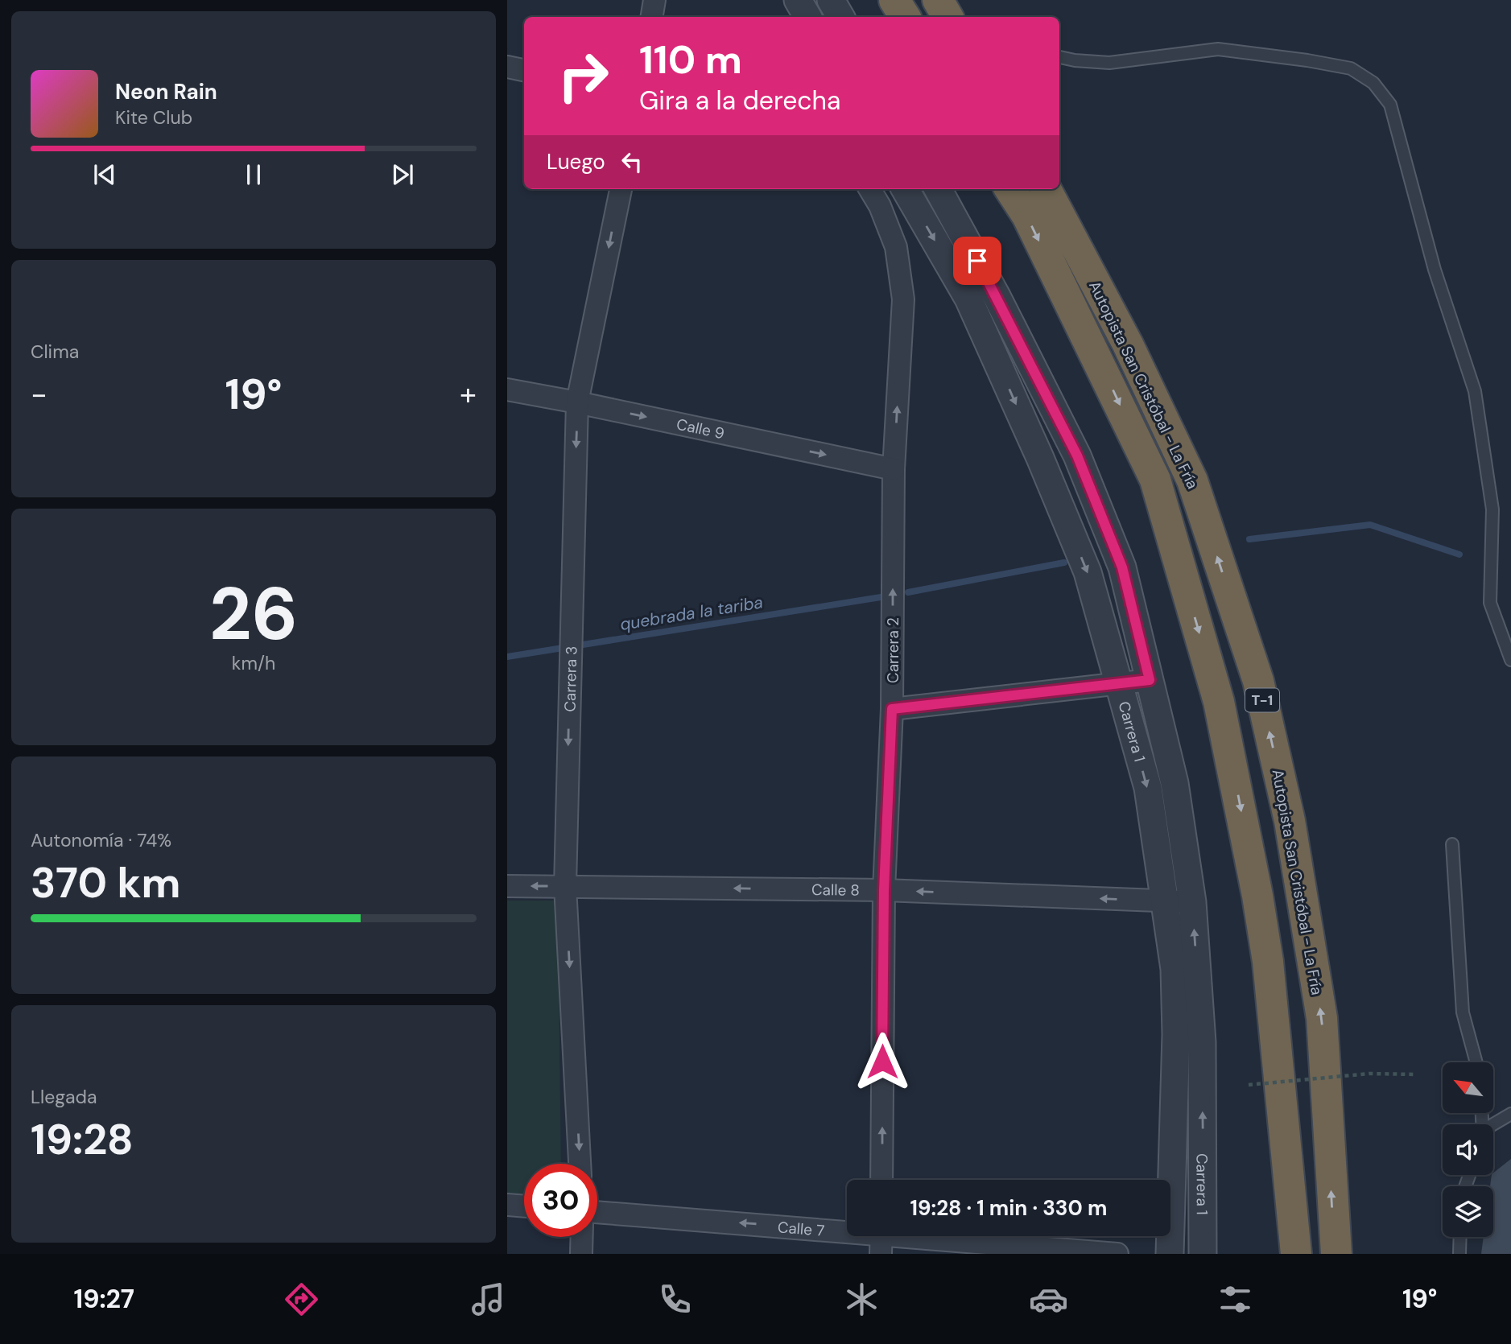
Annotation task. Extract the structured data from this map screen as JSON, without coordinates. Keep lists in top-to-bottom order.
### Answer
{
  "streets": {
    "highway": ["Autopista San Cristóbal - La Fría", "T-1"],
    "street": [
      "Calle 9",
      "Carrera 2",
      "Carrera 3",
      "Carrera 1",
      "Calle 8",
      "Calle 7"
    ]
  },
  "crossings": [
    ["Calle 9", "Carrera 2"],
    ["Calle 9", "Carrera 3"],
    ["Carrera 2", "Calle 8"],
    ["Carrera 3", "Calle 8"],
    ["Carrera 1", "Calle 8"]
  ],
  "one_way": [
    "Calle 9",
    "Carrera 2",
    "Carrera 3",
    "Calle 8",
    "Calle 7"
  ],
  "water": ["quebrada la tariba"],
  "north": "top left",
  "page": {
    "turn": ["110 m", "Gira a la derecha"],
    "song": ["Neon Rain", "Kite Club"],
    "then": "Luego",
    "tile": [
      "Clima",
      ["26", "km/h"],
      ["Autonomía · 74%", "370 km"],
      ["Llegada", "19:28"]
    ],
    "heat": ["−", "19°", "+"],
    "limit": "30",
    "trip": "19:28 · 1 min · 330 m",
    "tabs": ["19:27", "19°"]
  }
}
